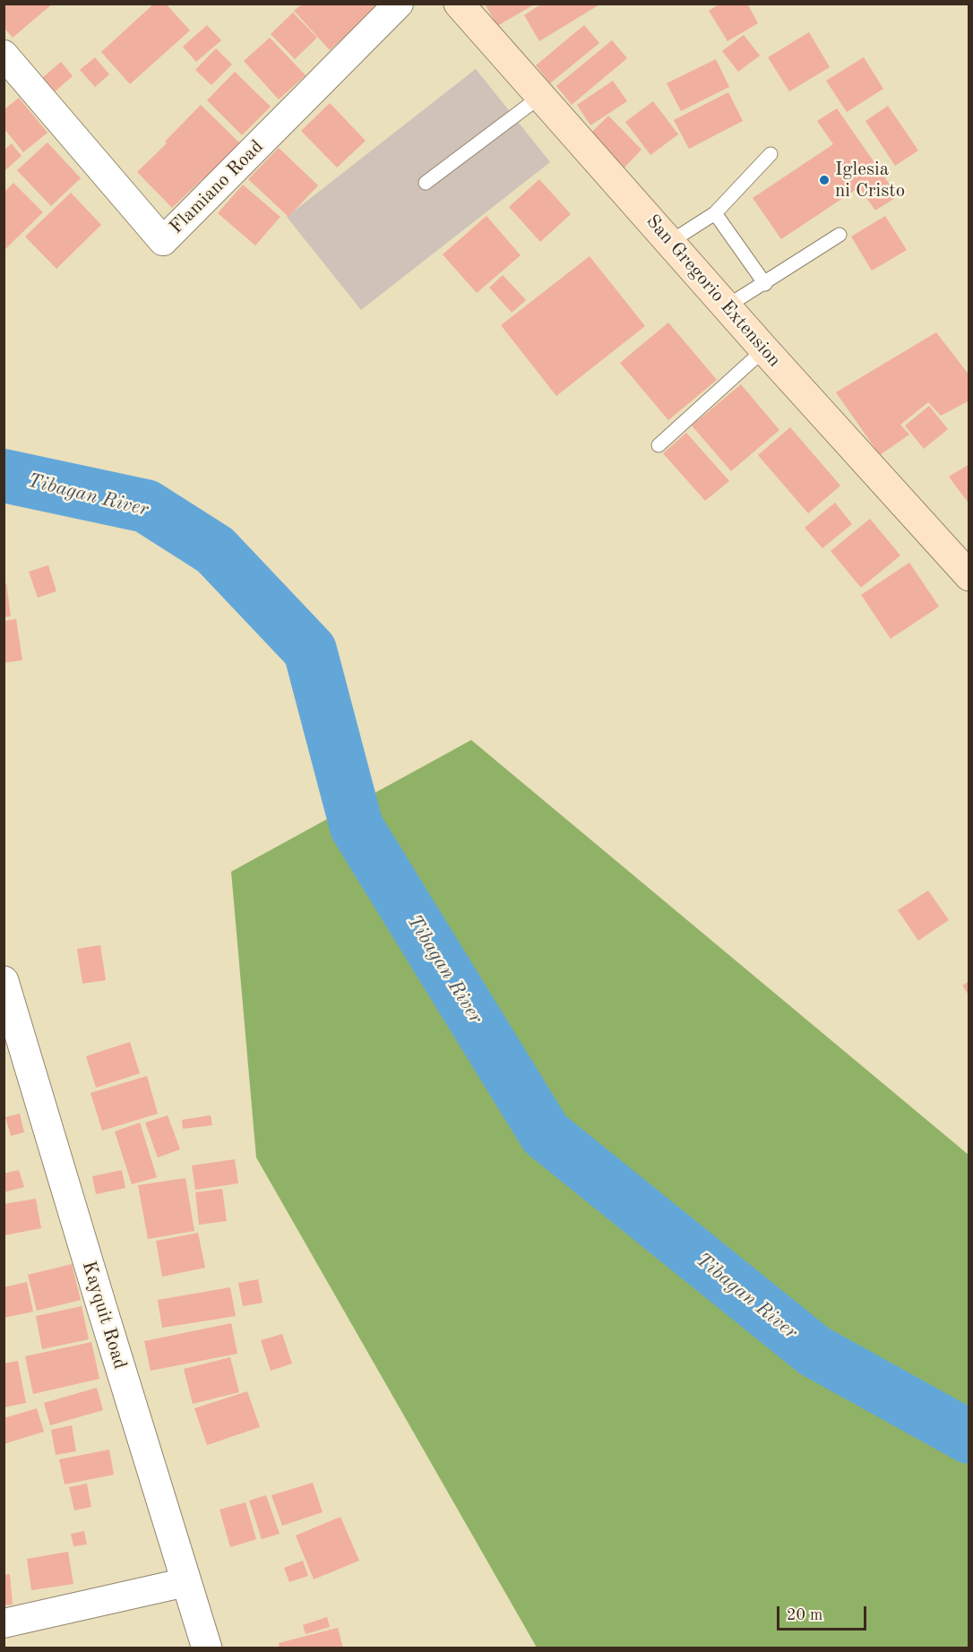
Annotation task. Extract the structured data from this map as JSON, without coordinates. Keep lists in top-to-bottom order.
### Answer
{
  "streets": {
    "main road": ["San Gregorio Extension"],
    "street": ["Flamiano Road", "Kayquit Road"]
  },
  "water": ["Tibagan River"],
  "places": ["Iglesia ni Cristo"],
  "scale_bar": "20 m"
}
